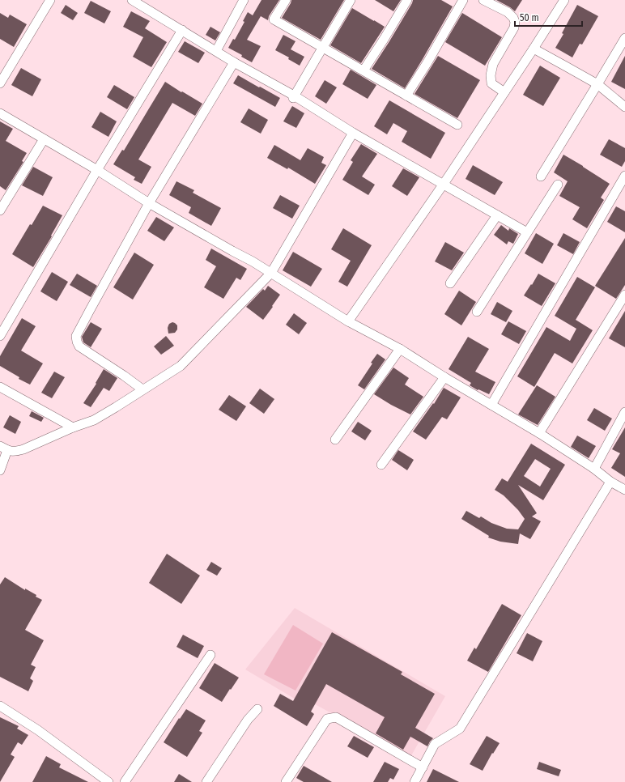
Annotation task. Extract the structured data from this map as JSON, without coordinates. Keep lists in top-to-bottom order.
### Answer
{
  "scale_bar": "50 m"
}
